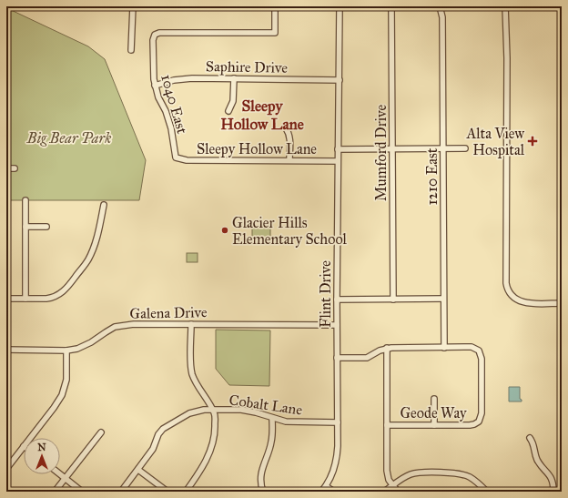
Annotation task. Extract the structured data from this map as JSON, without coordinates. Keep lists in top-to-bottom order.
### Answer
{
  "streets": {
    "street": [
      "Saphire Drive",
      "1040 East",
      "Sleepy Hollow Lane",
      "Mumford Drive",
      "1210 East",
      "Flint Drive",
      "Galena Drive",
      "Cobalt Lane",
      "Geode Way"
    ]
  },
  "crossings": [
    ["Saphire Drive", "1040 East"],
    ["Saphire Drive", "Flint Drive"],
    ["1040 East", "Sleepy Hollow Lane"],
    ["Sleepy Hollow Lane", "Flint Drive"],
    ["1210 East", "Geode Way"],
    ["Flint Drive", "Galena Drive"],
    ["Flint Drive", "Cobalt Lane"]
  ],
  "districts": ["Sleepy Hollow Lane"],
  "parks": ["Big Bear Park"],
  "places": {
    "health": ["Alta View Hospital"],
    "other": ["Glacier Hills Elementary School"]
  },
  "north": "top"
}
